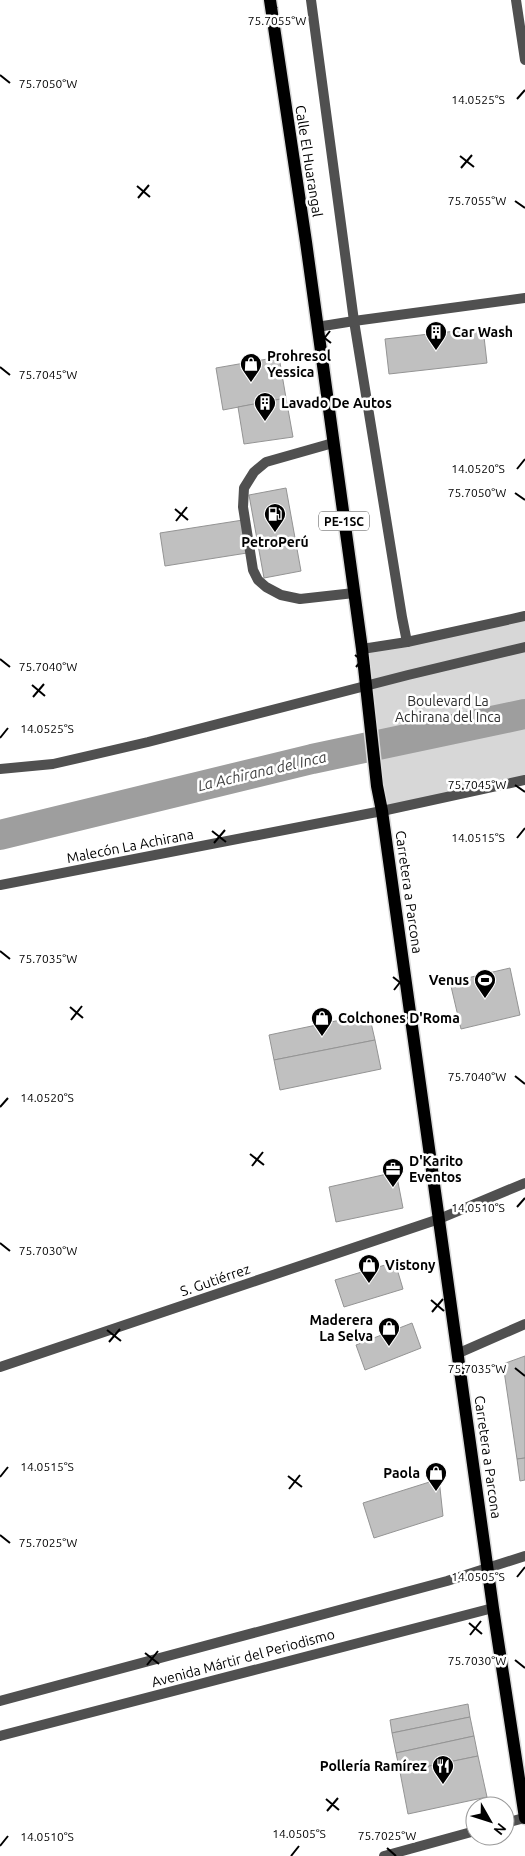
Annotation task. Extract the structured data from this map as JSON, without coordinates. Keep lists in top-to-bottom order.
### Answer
{
  "streets": {
    "main road": ["Calle El Huarangal", "PE-1SC", "Carretera a Parcona"],
    "street": ["Malecón La Achirana", "S. Gutiérrez", "Avenida Mártir del Periodismo"]
  },
  "crossings": [
    ["Calle El Huarangal", "Carretera a Parcona"],
    ["Malecón La Achirana", "Carretera a Parcona"],
    ["Carretera a Parcona", "S. Gutiérrez"],
    ["Carretera a Parcona", "Avenida Mártir del Periodismo"]
  ],
  "water": ["La Achirana del Inca"],
  "parks": ["Boulevard La Achirana del Inca"],
  "places": {
    "building": ["Car Wash", "Lavado De Autos"],
    "shop": [
      "Prohresol Yessica",
      "Colchones D'Roma",
      "Vistony",
      "Maderera La Selva",
      "Paola"
    ],
    "fuel station": ["PetroPerú"],
    "sports": ["Venus"],
    "office": ["D'Karito Eventos"],
    "restaurant": ["Pollería Ramírez"]
  },
  "north": "bottom right",
  "coordinates": [
    "75.7055°W",
    "75.7050°W",
    "14.0525°S",
    "75.7045°W",
    "14.0520°S",
    "75.7040°W",
    "14.0515°S",
    "75.7035°W",
    "14.0510°S",
    "75.7030°W",
    "75.7025°W",
    "14.0505°S"
  ]
}
